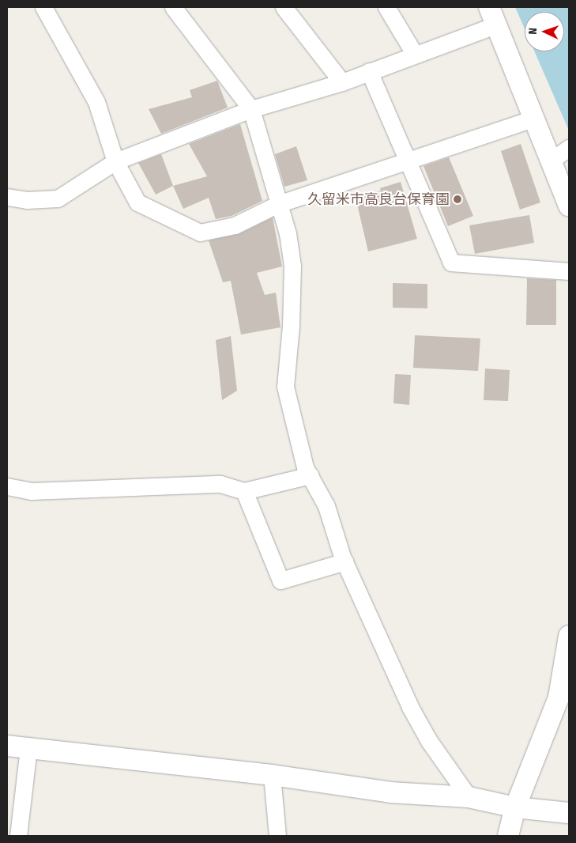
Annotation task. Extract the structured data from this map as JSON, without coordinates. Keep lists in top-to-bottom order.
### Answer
{
  "places": ["久留米市高良台保育園"],
  "north": "left"
}
